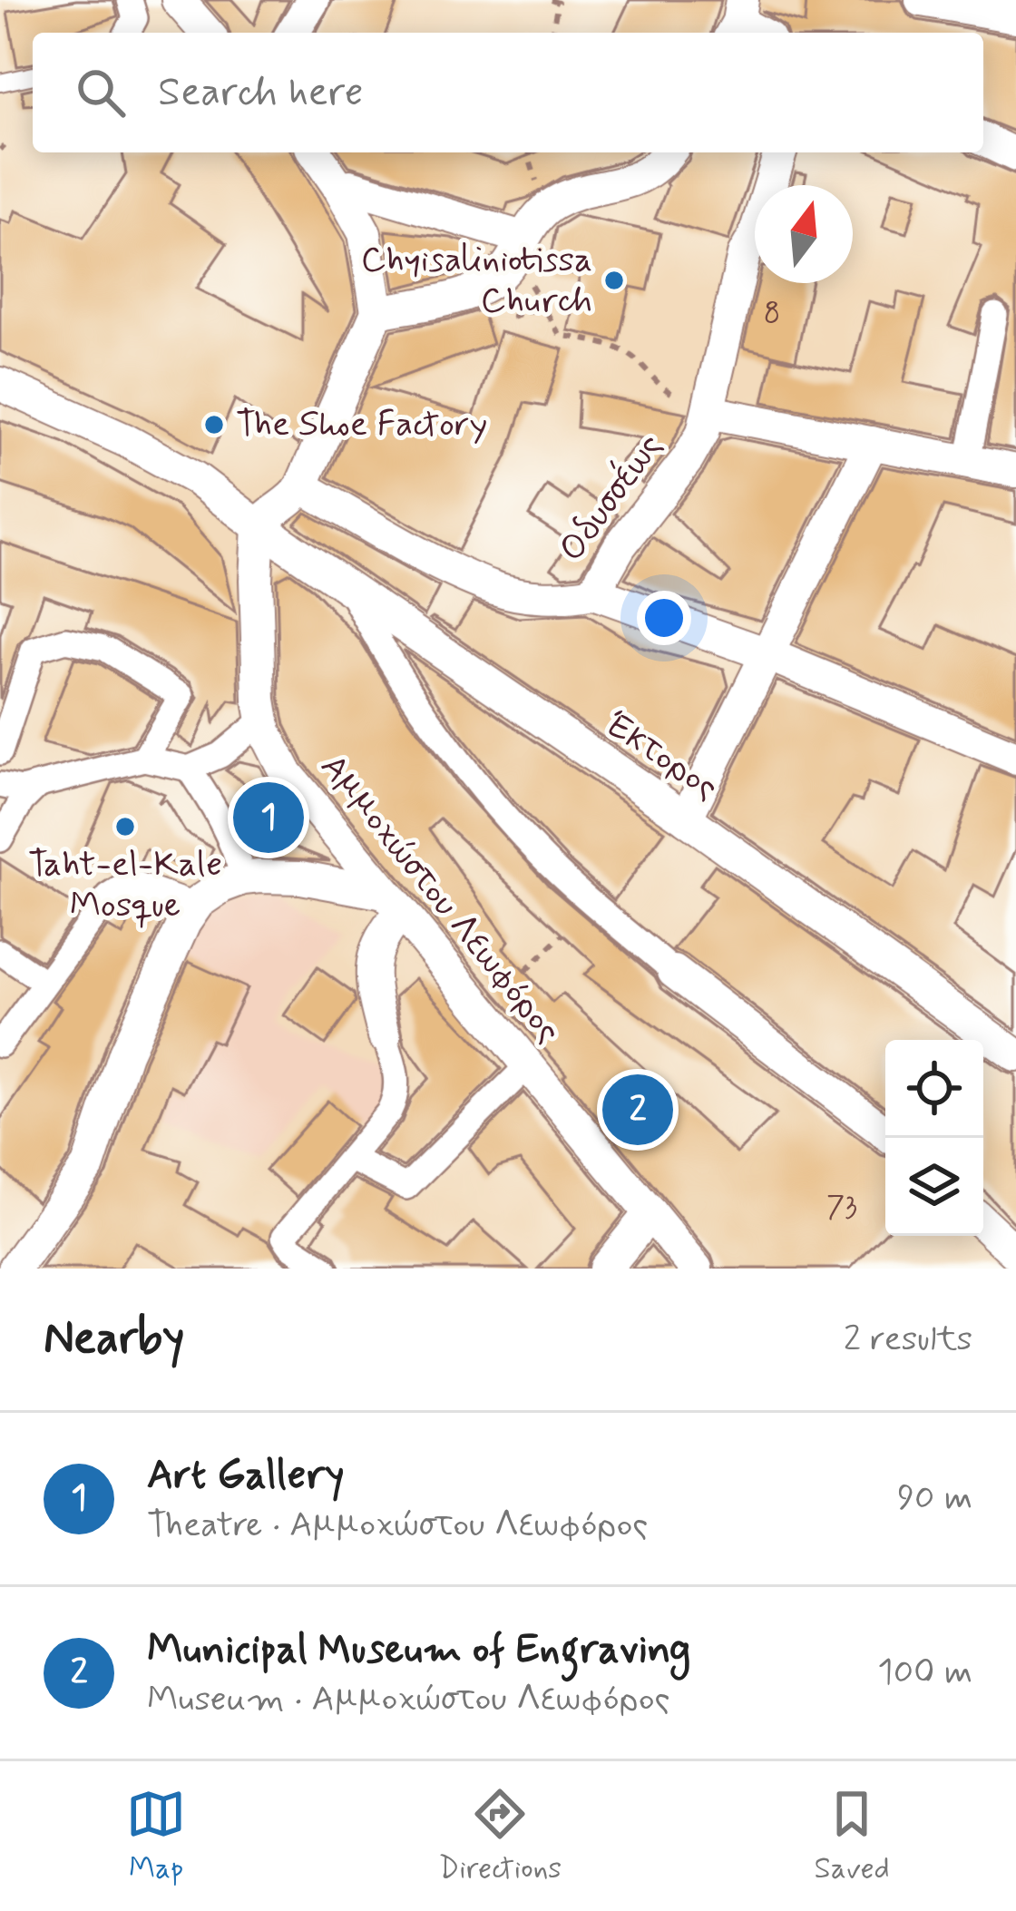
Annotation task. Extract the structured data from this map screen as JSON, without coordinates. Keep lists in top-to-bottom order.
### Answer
{
  "streets": {
    "street": ["Οδυσσέως", "Έκτορος", "Αμμοχώστου Λεωφόρος"]
  },
  "crossings": [
    ["Έκτορος", "Αμμοχώστου Λεωφόρος"]
  ],
  "places": ["Chyisaliniotissa Church", "The Shoe Factory", "Taht-el-Kale Mosque"],
  "house_numbers": ["8", "73"],
  "north": "top",
  "page": {
    "search": "Search here",
    "pins": ["1", "2"],
    "heading": ["Nearby", "2 results"],
    "list": [
      {
        "mark": "1",
        "name": "Art Gallery",
        "note": "Theatre · Αμμοχώστου Λεωφόρος",
        "value": "90 m"
      },
      {
        "mark": "2",
        "name": "Municipal Museum of Engraving",
        "note": "Museum · Αμμοχώστου Λεωφόρος",
        "value": "100 m"
      }
    ],
    "nav": ["Map", "Directions", "Saved"]
  }
}
